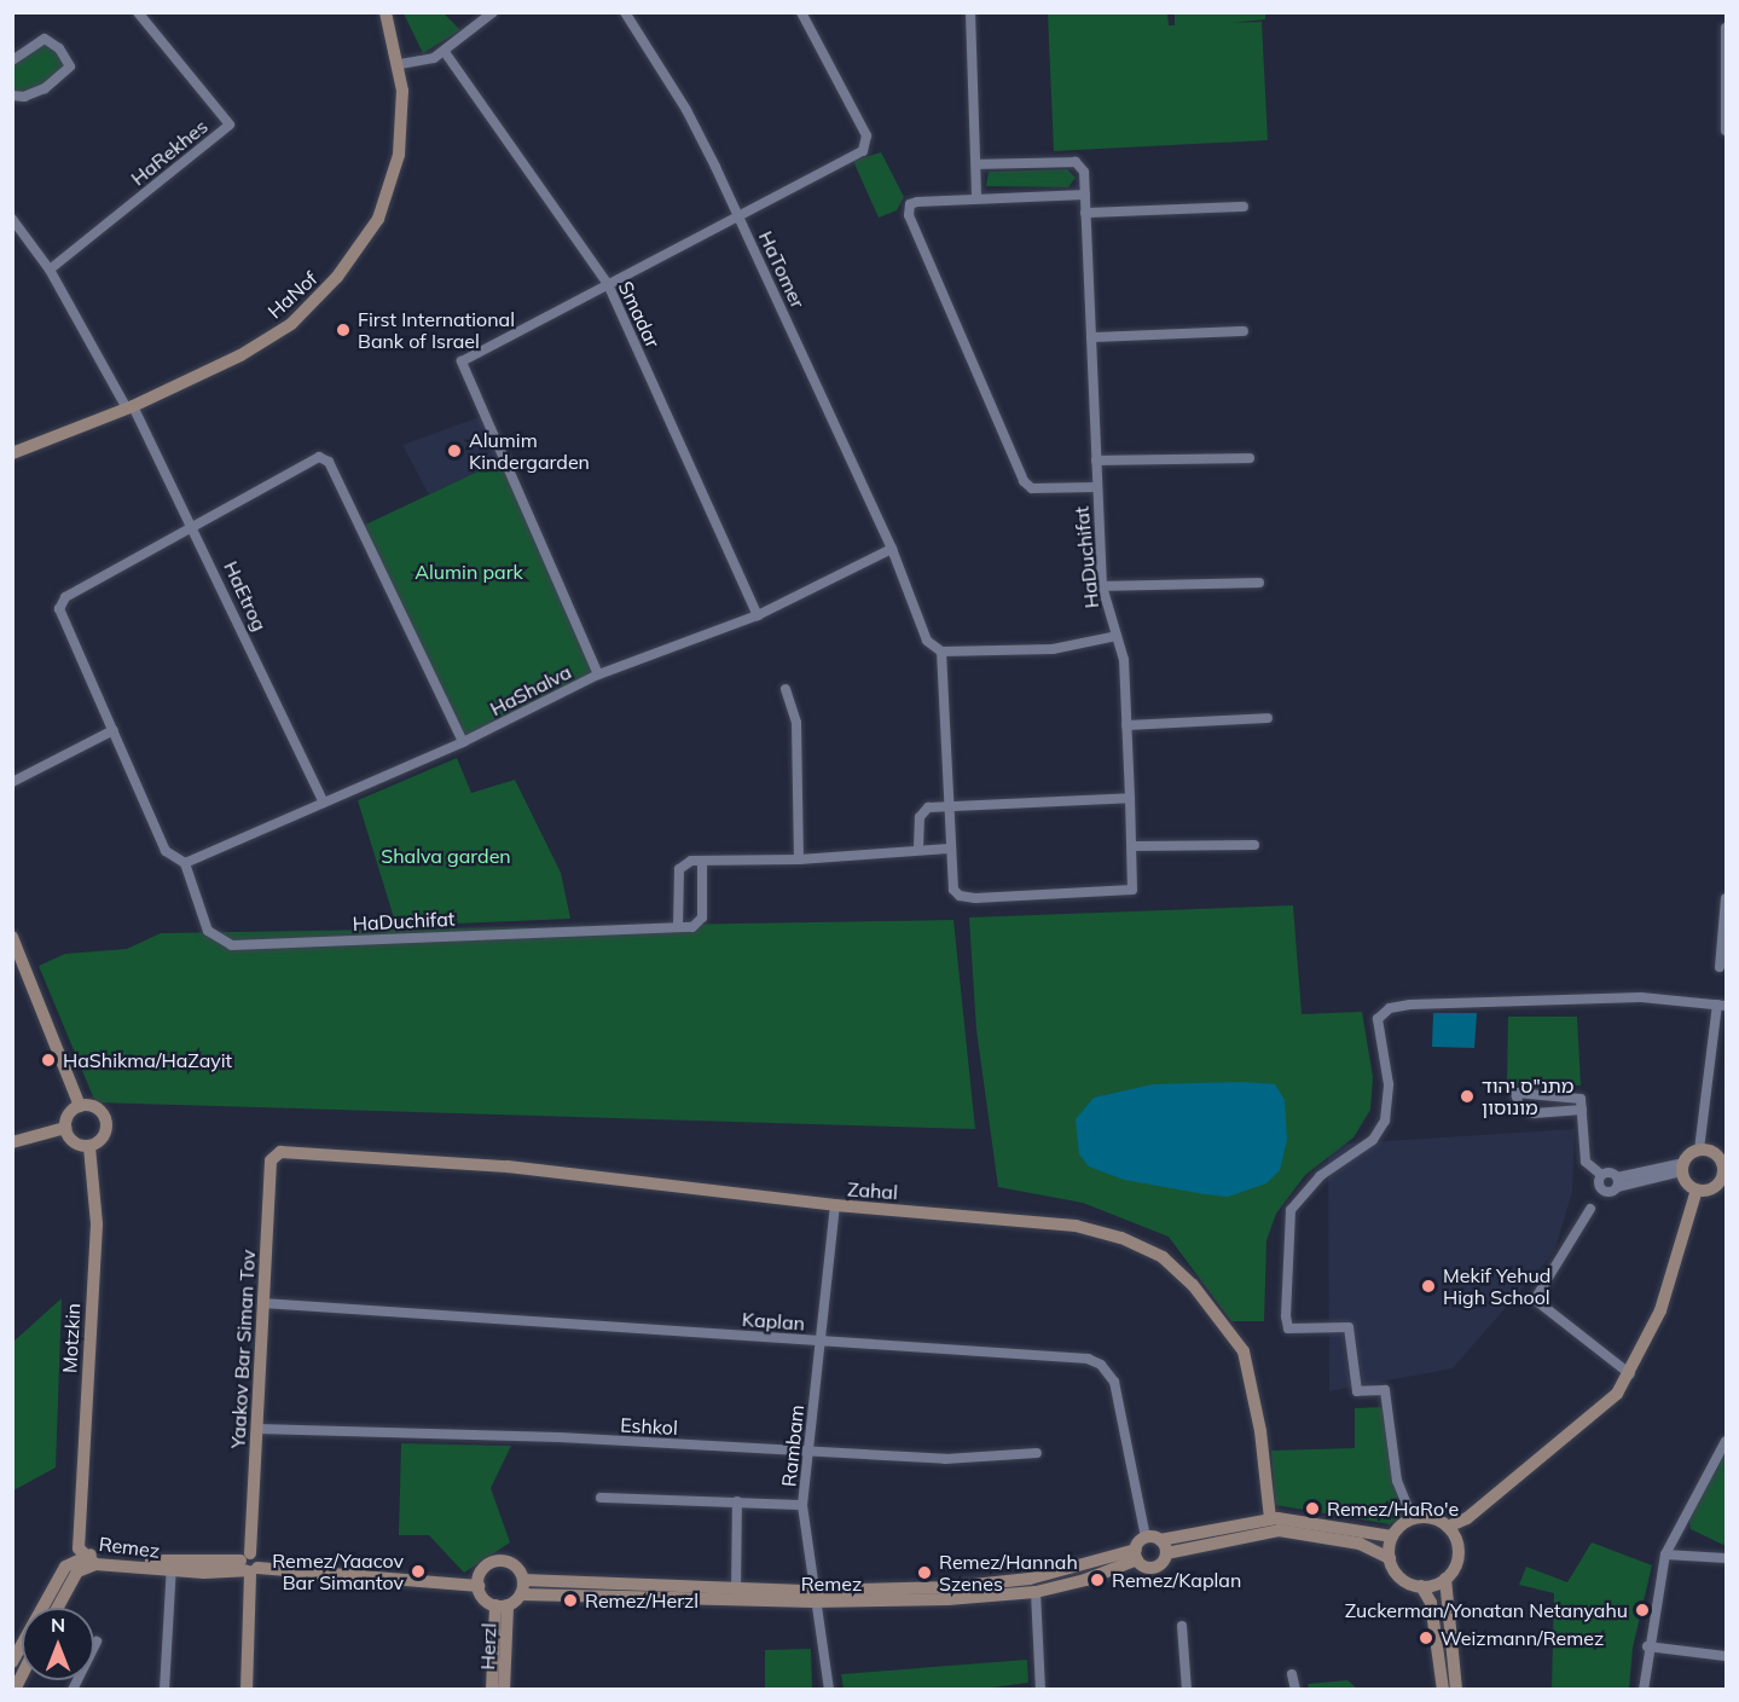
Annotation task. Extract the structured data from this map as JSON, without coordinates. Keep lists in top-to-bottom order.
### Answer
{
  "streets": {
    "street": [
      "HaRekhes",
      "HaTomer",
      "HaNof",
      "Smadar",
      "HaDuchifat",
      "HaEtrog",
      "HaShalva",
      "Zahal",
      "Kaplan",
      "Motzkin",
      "Yaakov Bar Siman Tov",
      "Eshkol",
      "Rambam",
      "Remez",
      "Herzl"
    ]
  },
  "crossings": [
    ["HaRekhes", "HaEtrog"],
    ["HaTomer", "HaShalva"],
    ["HaNof", "HaEtrog"],
    ["Smadar", "HaShalva"],
    ["HaDuchifat", "HaShalva"],
    ["HaEtrog", "HaShalva"],
    ["Zahal", "Yaakov Bar Siman Tov"],
    ["Zahal", "Rambam"],
    ["Kaplan", "Yaakov Bar Siman Tov"],
    ["Kaplan", "Rambam"],
    ["Motzkin", "Remez"],
    ["Yaakov Bar Siman Tov", "Eshkol"],
    ["Yaakov Bar Siman Tov", "Remez"],
    ["Eshkol", "Rambam"],
    ["Rambam", "Remez"],
    ["Remez", "Herzl"]
  ],
  "parks": ["Alumin park", "Shalva garden"],
  "places": [
    "First International Bank of Israel",
    "Alumim Kindergarden",
    "HaShikma/HaZayit",
    "מתנ\"ס יהוד מונוסון",
    "Mekif Yehud High School",
    "Remez/HaRo'e",
    "Remez/Yaacov Bar Simantov",
    "Remez/Hannah Szenes",
    "Remez/Kaplan",
    "Remez/Herzl",
    "Zuckerman/Yonatan Netanyahu",
    "Weizmann/Remez"
  ],
  "north": "top"
}
